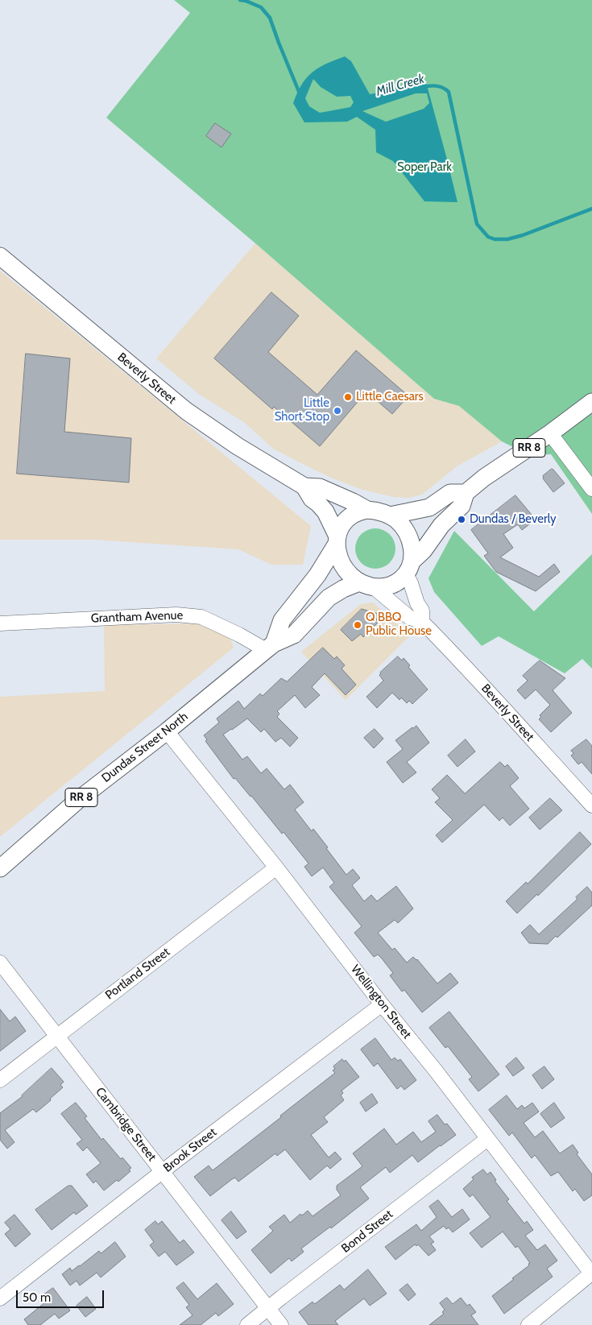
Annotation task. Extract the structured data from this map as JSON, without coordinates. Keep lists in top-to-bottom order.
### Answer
{
  "streets": {
    "main road": ["Beverly Street", "RR 8", "Dundas Street North"],
    "street": [
      "Grantham Avenue",
      "Portland Street",
      "Wellington Street",
      "Cambridge Street",
      "Brook Street",
      "Bond Street"
    ]
  },
  "crossings": [
    ["Beverly Street", "RR 8"],
    ["Beverly Street", "Dundas Street North"],
    ["RR 8", "Dundas Street North"],
    ["Grantham Avenue", "Dundas Street North"],
    ["Dundas Street North", "Wellington Street"],
    ["Portland Street", "Wellington Street"],
    ["Portland Street", "Cambridge Street"],
    ["Wellington Street", "Brook Street"],
    ["Wellington Street", "Bond Street"],
    ["Cambridge Street", "Brook Street"],
    ["Cambridge Street", "Bond Street"]
  ],
  "water": ["Mill Creek"],
  "parks": ["Soper Park"],
  "places": [
    "Little Caesars",
    "Little Short Stop",
    "Dundas / Beverly",
    "Q BBQ Public House"
  ],
  "scale_bar": "50 m"
}
